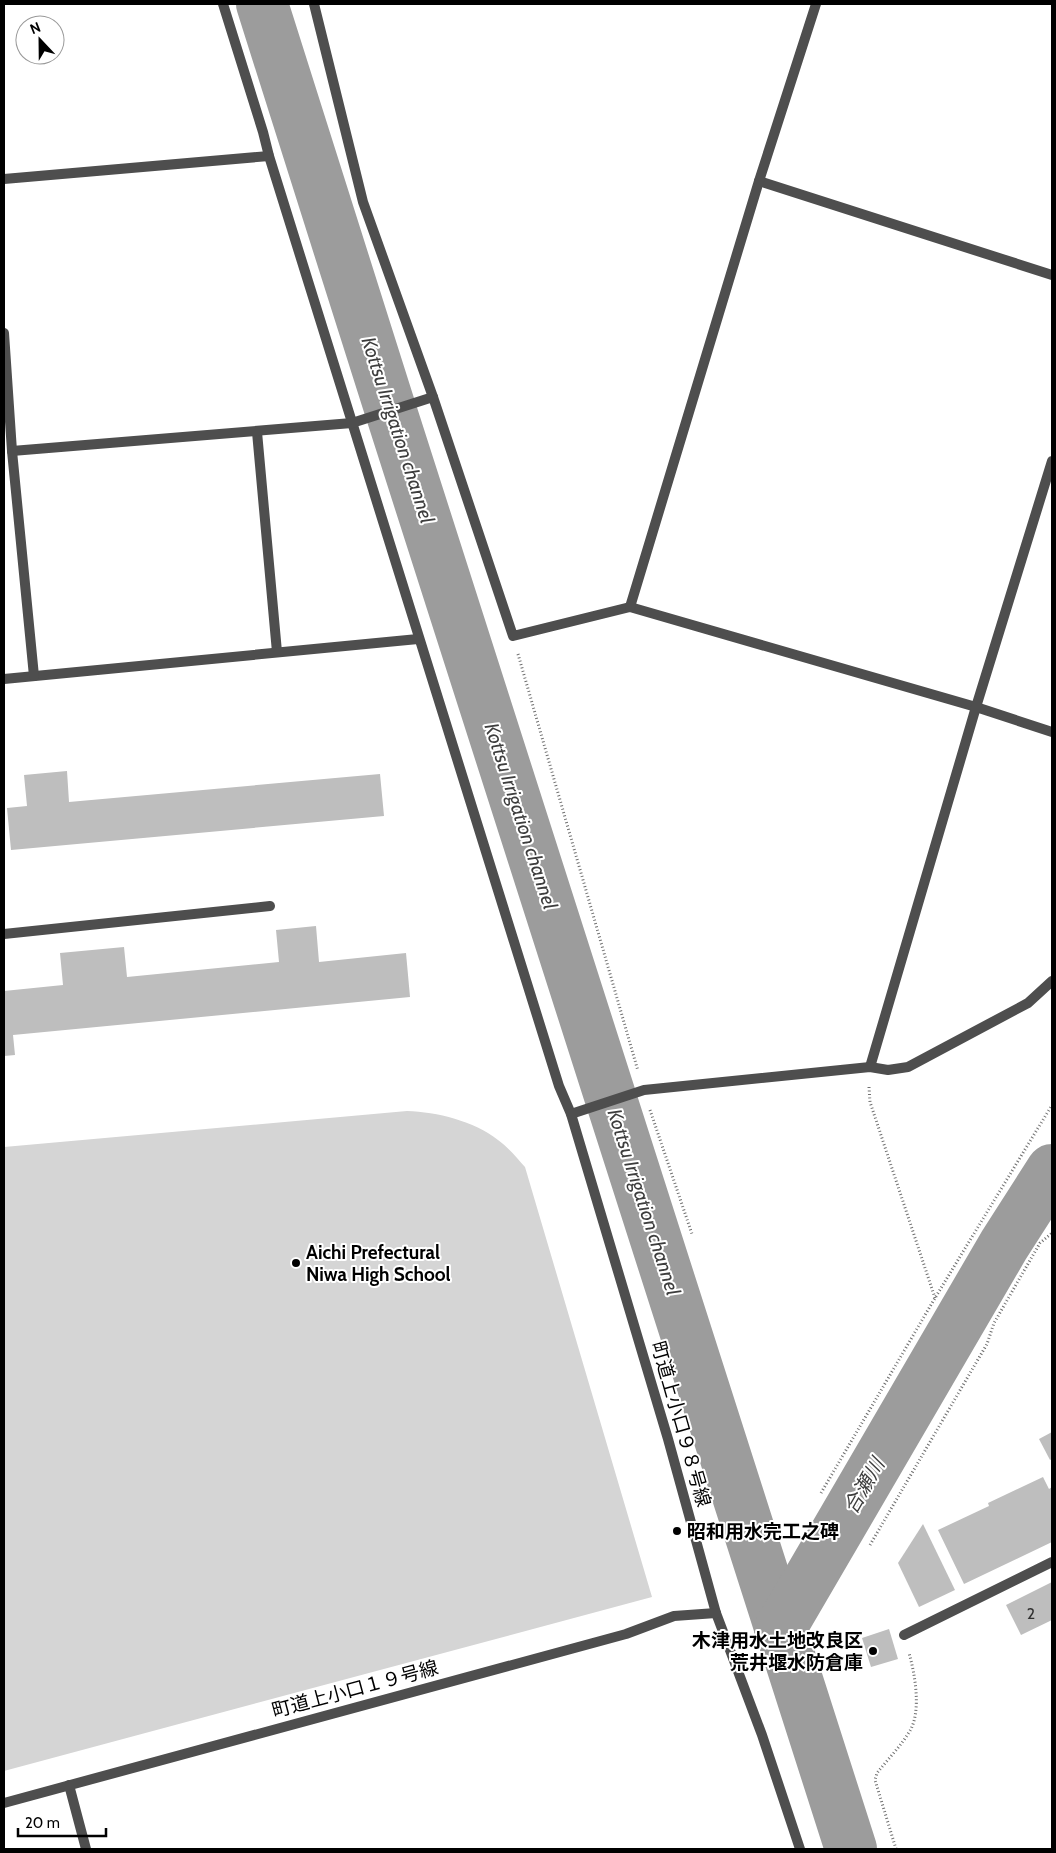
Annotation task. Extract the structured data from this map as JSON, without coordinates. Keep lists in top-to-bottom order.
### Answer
{
  "streets": {
    "street": ["町道上小口９８号線", "町道上小口１９号線"]
  },
  "crossings": [
    ["町道上小口９８号線", "町道上小口１９号線"]
  ],
  "water": ["Kottsu Irrigation channel", "合瀬川"],
  "places": ["Aichi Prefectural Niwa High School", "昭和用水完工之碑", "木津用水土地改良区 荒井堰水防倉庫"],
  "house_numbers": ["2"],
  "scale_bar": "20 m",
  "north": "top"
}
